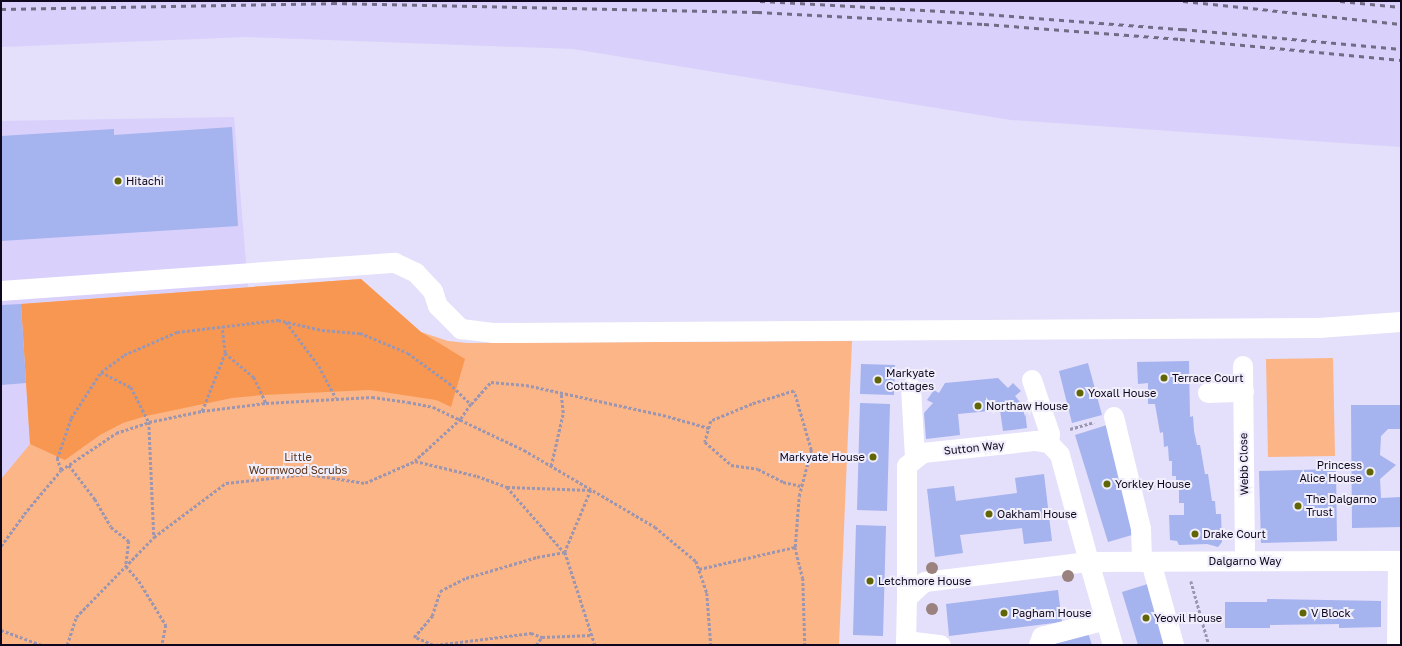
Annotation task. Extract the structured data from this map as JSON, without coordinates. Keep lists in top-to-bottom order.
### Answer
{
  "streets": {
    "street": ["Sutton Way", "Webb Close", "Dalgarno Way"]
  },
  "crossings": [
    ["Webb Close", "Dalgarno Way"]
  ],
  "parks": ["Little Wormwood Scrubs"],
  "places": [
    "Hitachi",
    "Terrace Court",
    "Markyate Cottages",
    "Yoxall House",
    "Northaw House",
    "Markyate House",
    "Princess Alice House",
    "Yorkley House",
    "The Dalgarno Trust",
    "Oakham House",
    "Drake Court",
    "Letchmore House",
    "Pagham House",
    "V Block",
    "Yeovil House"
  ]
}
